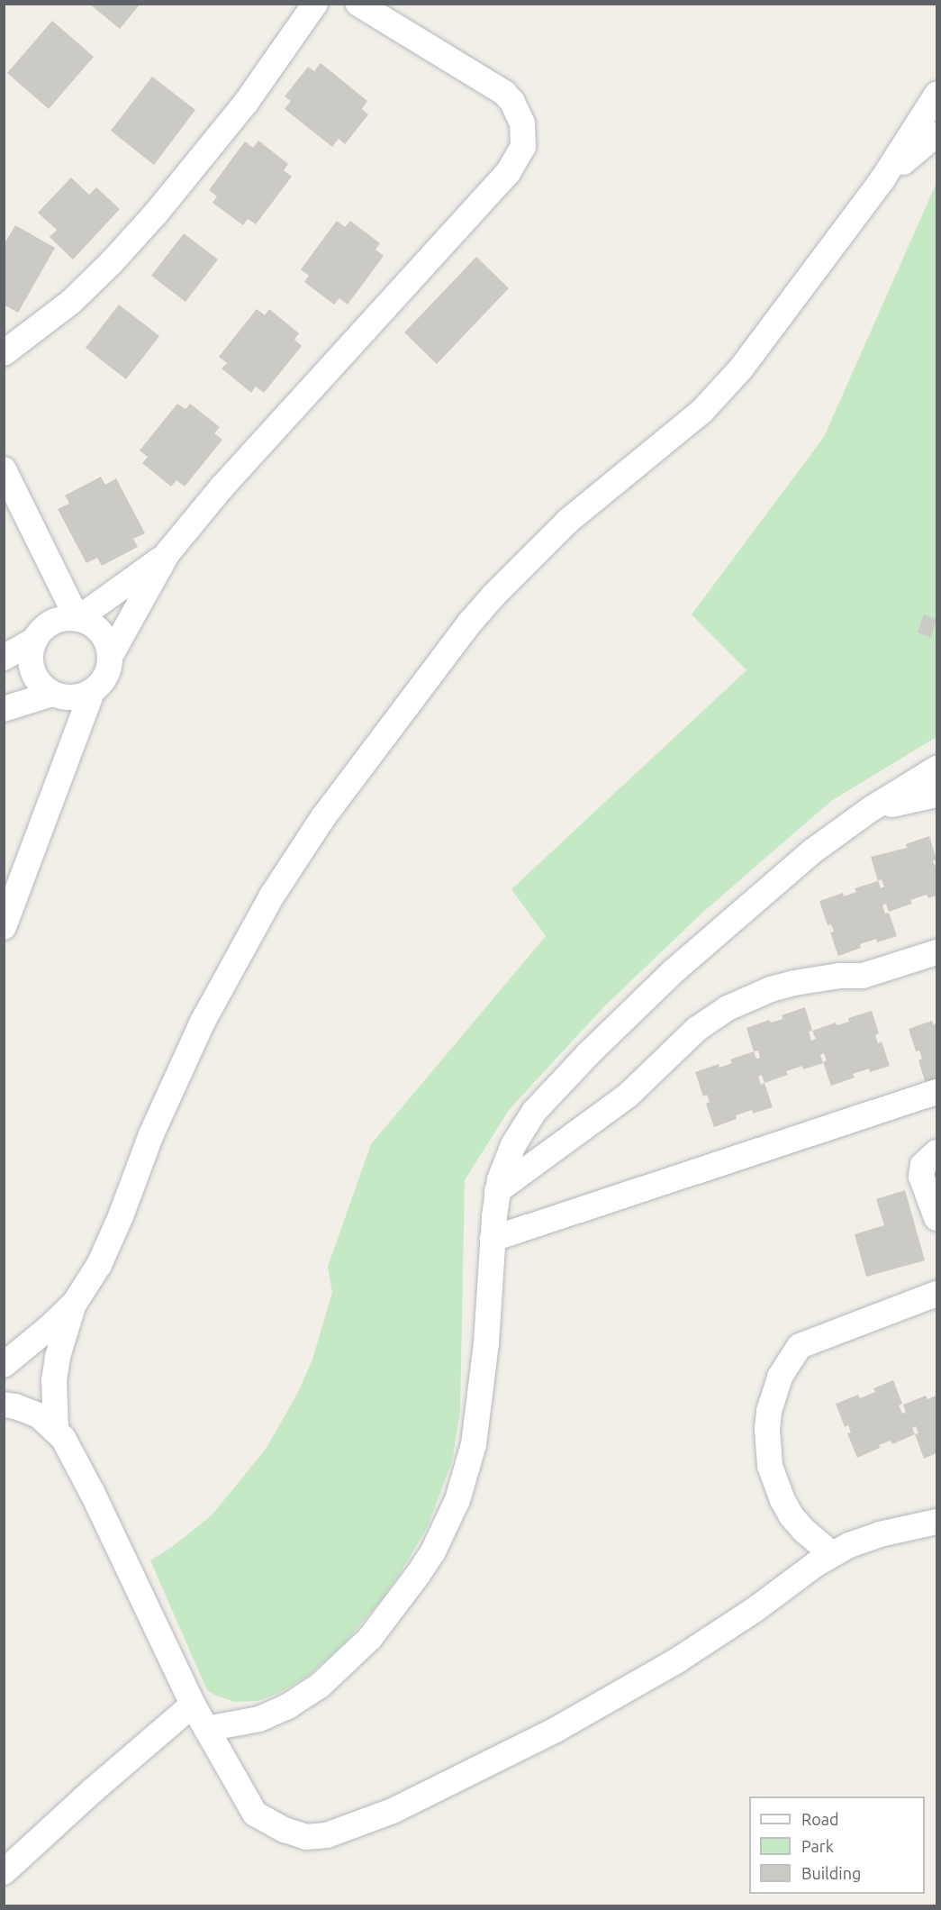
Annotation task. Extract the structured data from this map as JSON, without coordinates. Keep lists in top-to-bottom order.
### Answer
{
  "legend": ["Road", "Park", "Building"]
}
